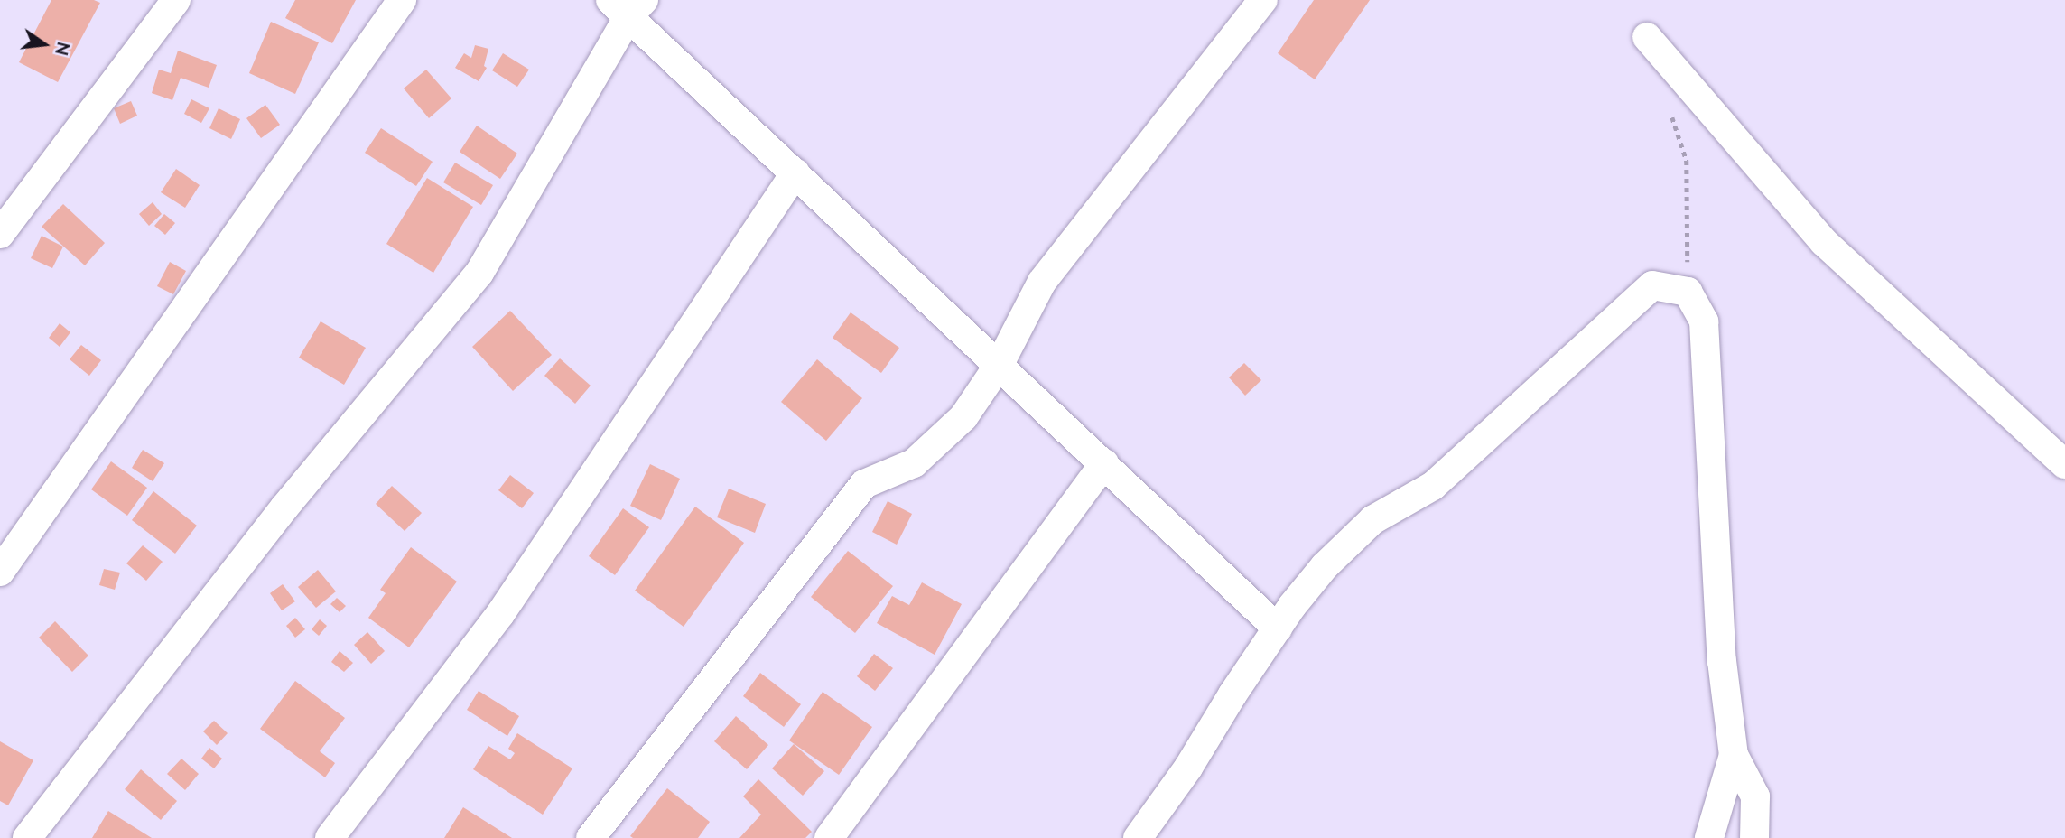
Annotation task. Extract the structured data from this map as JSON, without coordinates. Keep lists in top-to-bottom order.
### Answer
{
  "north": "right"
}
